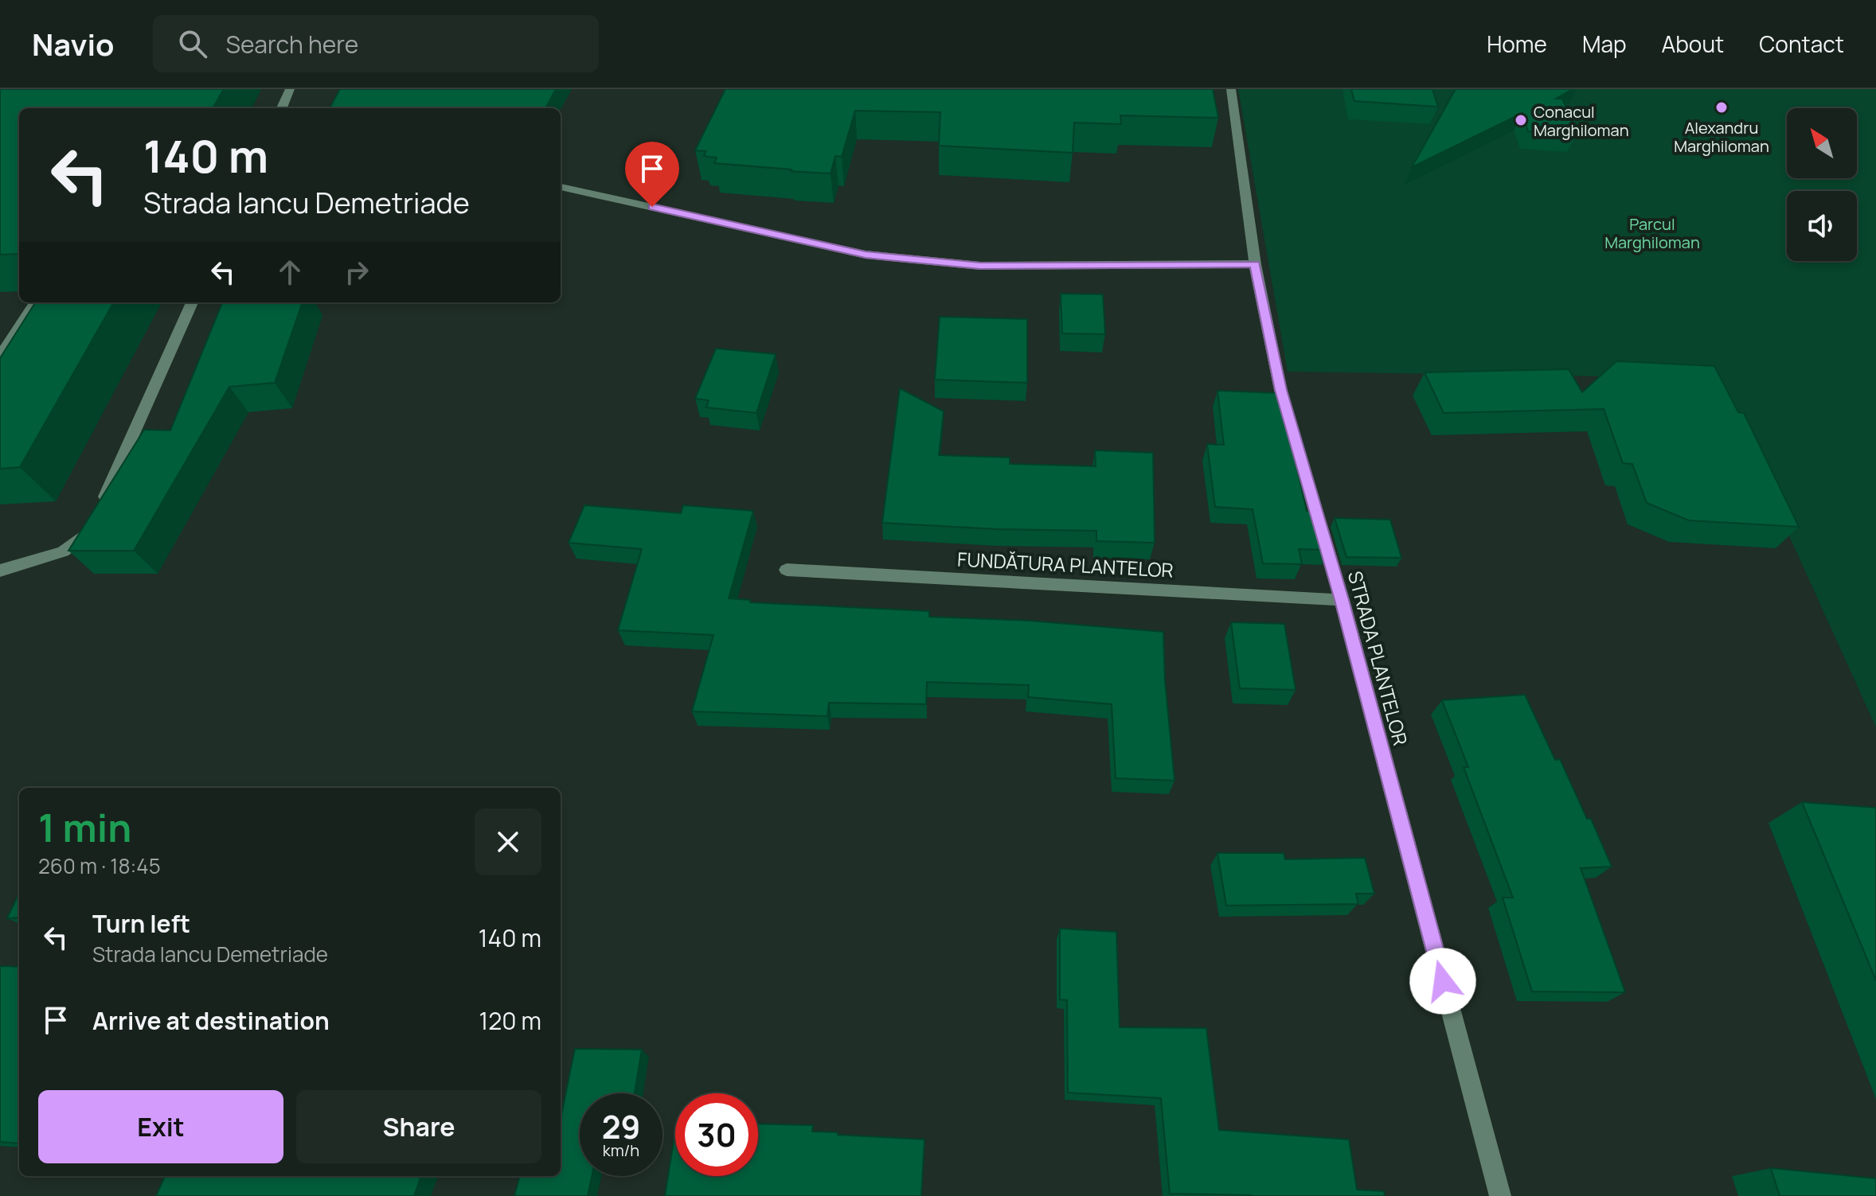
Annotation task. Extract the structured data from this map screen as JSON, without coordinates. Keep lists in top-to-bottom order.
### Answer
{
  "streets": {
    "street": ["FUNDĂTURA PLANTELOR", "STRADA PLANTELOR"]
  },
  "crossings": [
    ["FUNDĂTURA PLANTELOR", "STRADA PLANTELOR"]
  ],
  "parks": ["Parcul Marghiloman"],
  "places": ["Alexandru Marghiloman", "Conacul Marghiloman"],
  "north": "top left",
  "page": {
    "header": "Navio",
    "search": "Search here",
    "nav": [
      "Home",
      "Map",
      "About",
      "Contact"
    ],
    "turn": ["140 m", "Strada Iancu Demetriade"],
    "heading": ["1 min", "260 m · 18:45"],
    "list": [
      {
        "name": "Turn left",
        "note": "Strada Iancu Demetriade",
        "value": "140 m"
      },
      {
        "name": "Arrive at destination",
        "value": "120 m"
      }
    ],
    "buttons": ["Exit", "Share"],
    "speed": "29 km/h",
    "limit": "30"
  }
}
